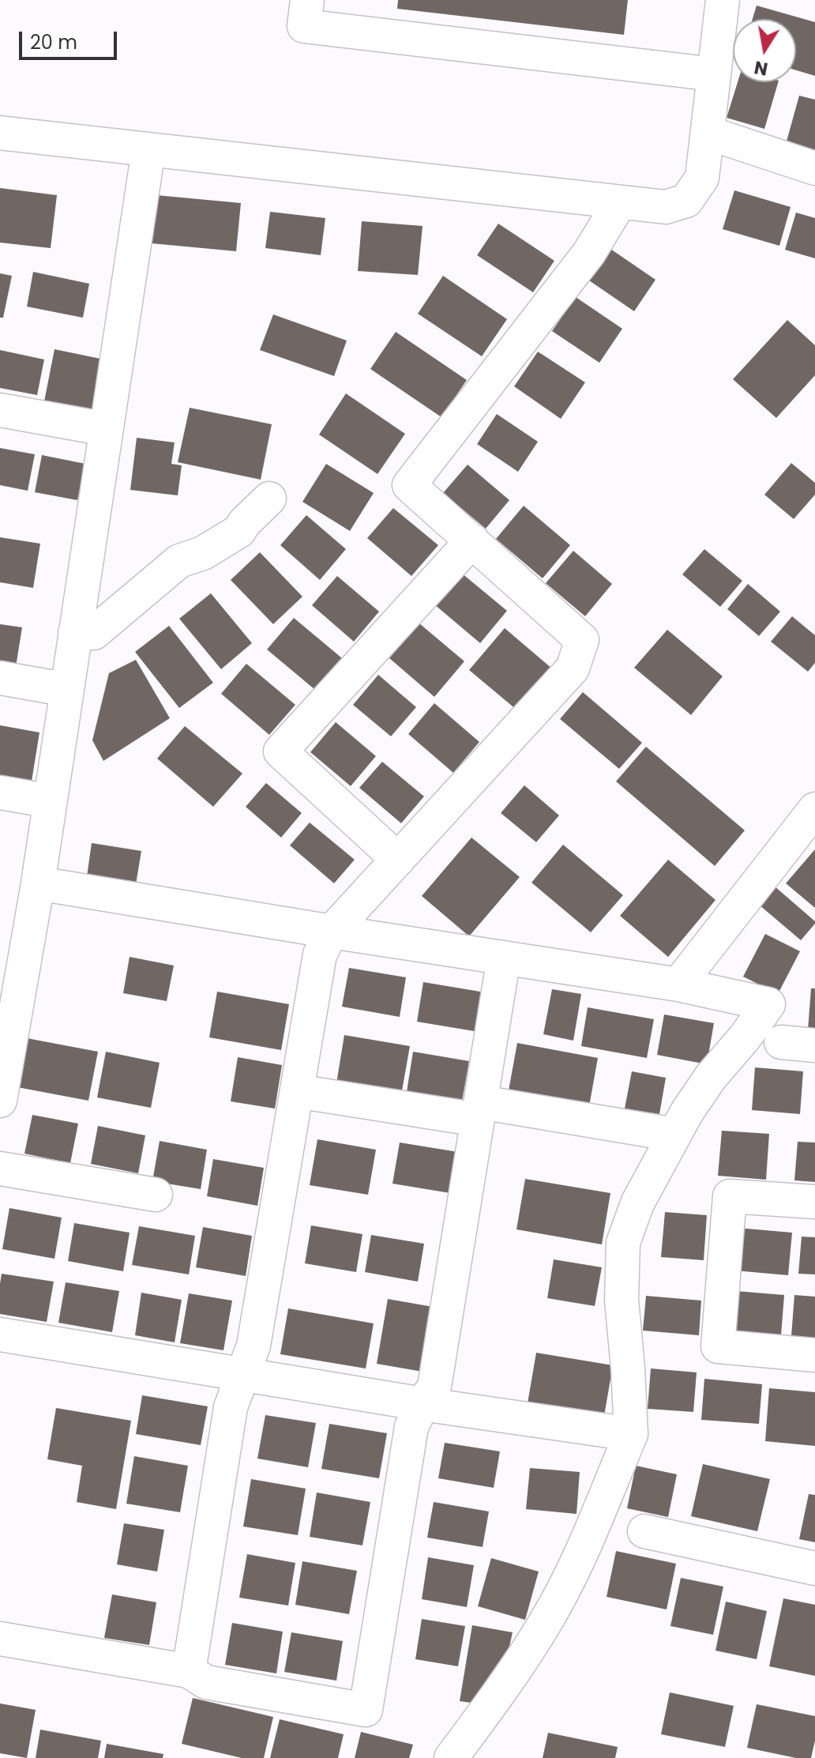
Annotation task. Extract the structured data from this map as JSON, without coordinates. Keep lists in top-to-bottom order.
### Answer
{
  "scale_bar": "20 m",
  "north": "bottom"
}
